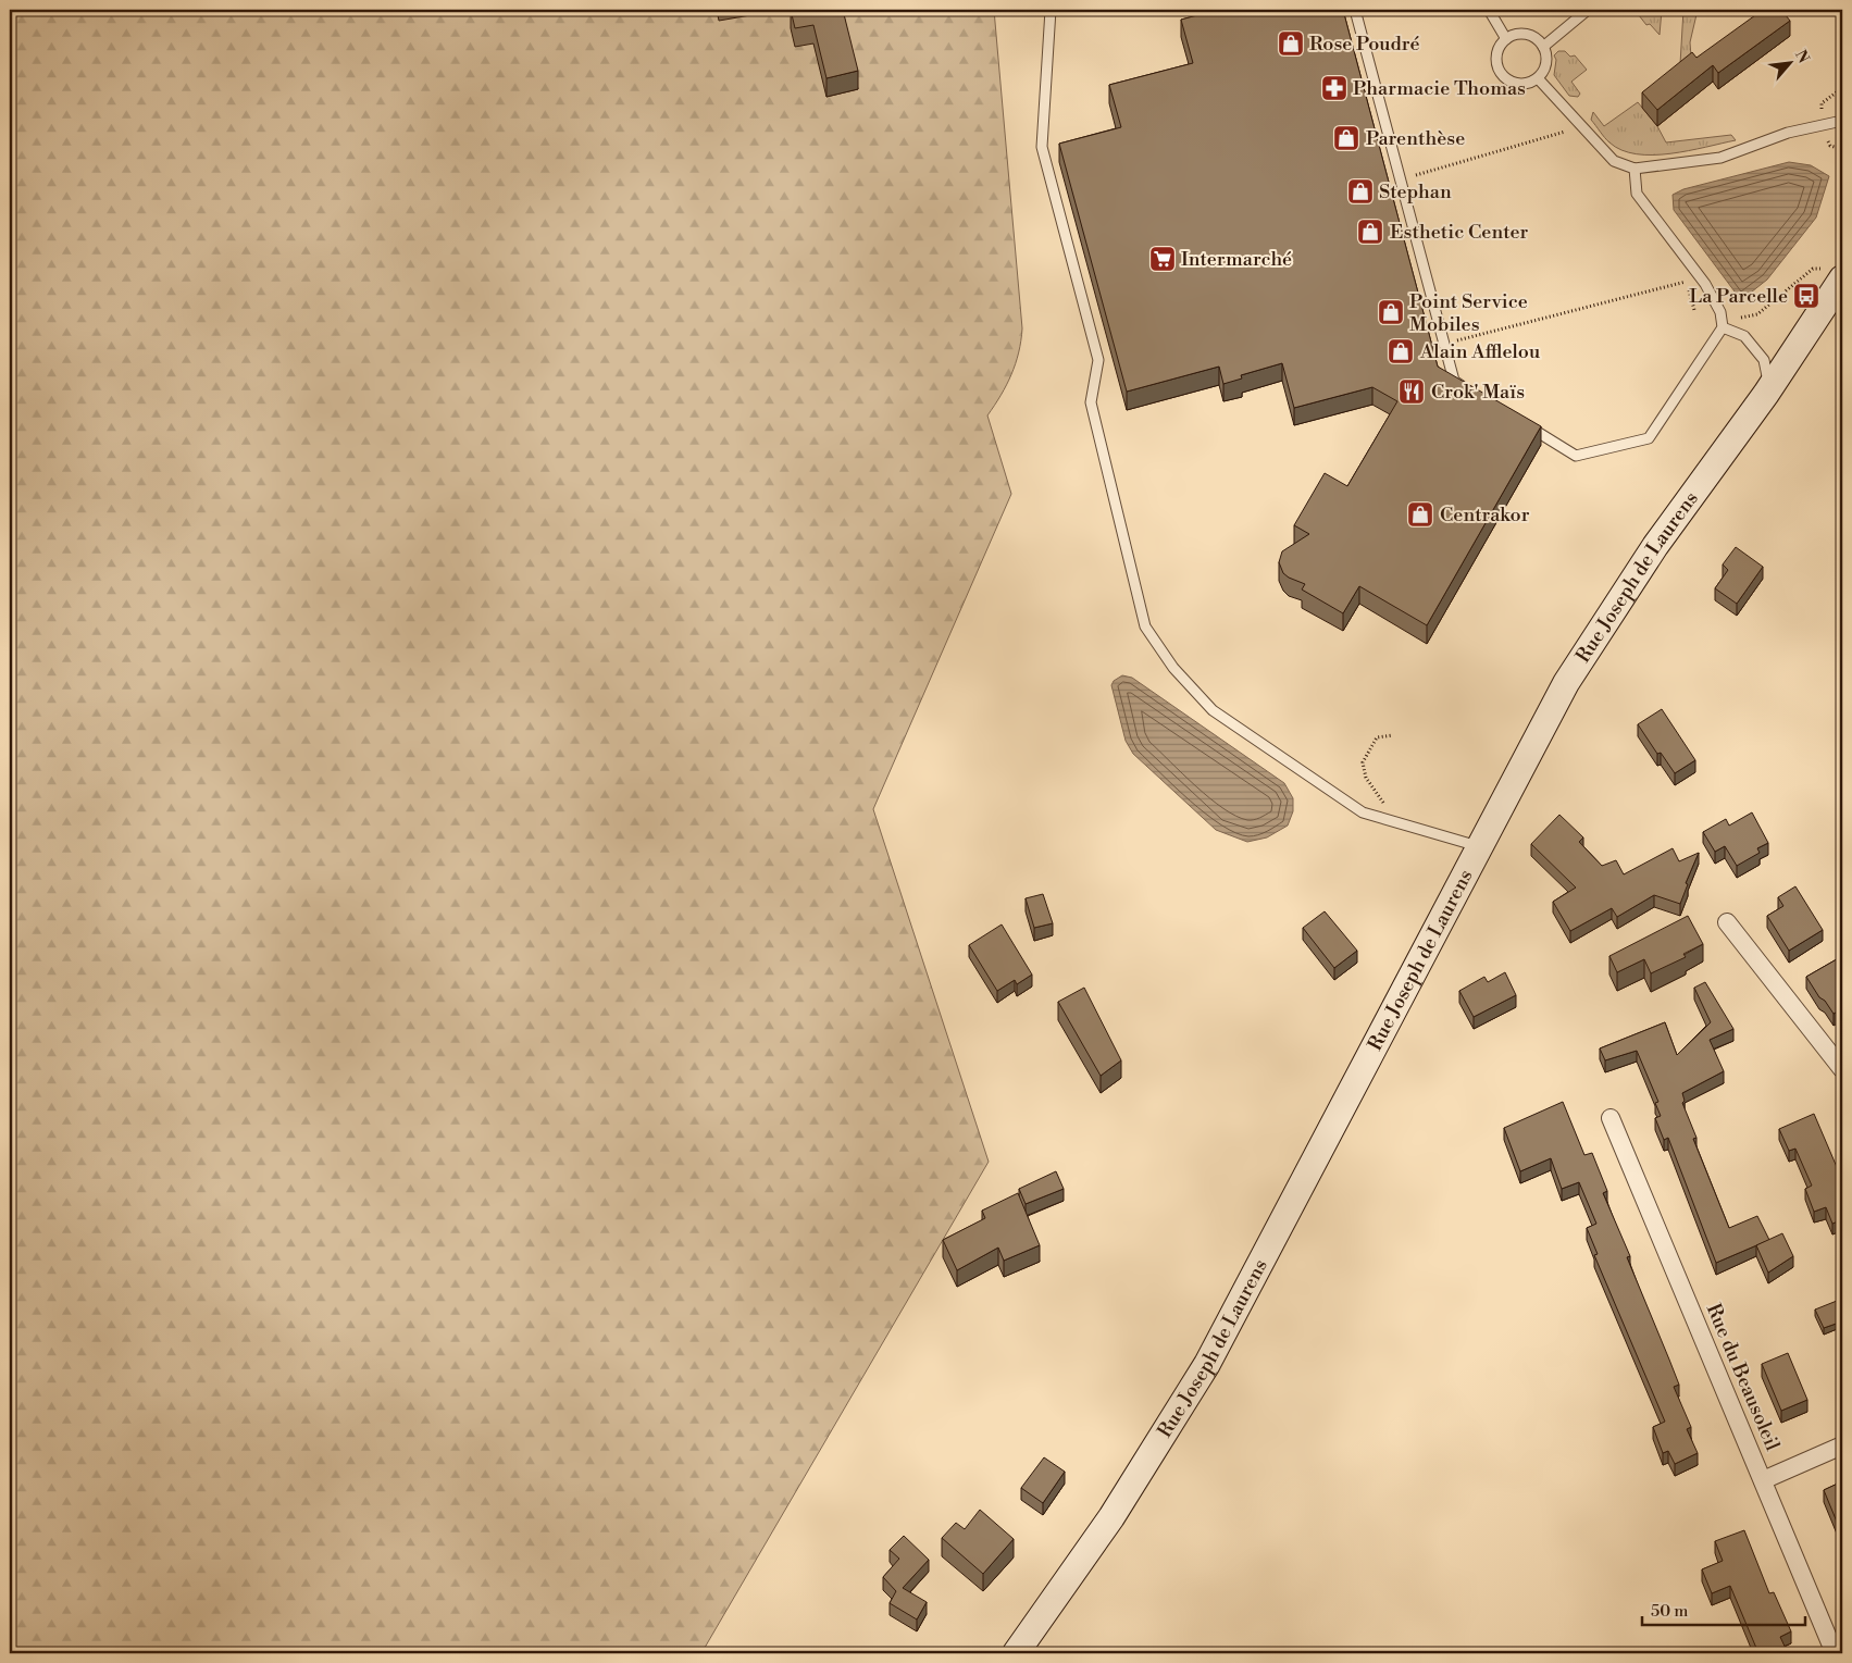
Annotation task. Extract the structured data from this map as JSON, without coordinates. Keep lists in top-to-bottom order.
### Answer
{
  "streets": {
    "main road": ["Rue Joseph de Laurens"],
    "street": ["Rue du Beausoleil"]
  },
  "places": {
    "shop": [
      "Rose Poudré",
      "Parenthèse",
      "Stephan",
      "Esthetic Center",
      "Point Service Mobiles",
      "Alain Afflelou",
      "Centrakor"
    ],
    "pharmacy": ["Pharmacie Thomas"],
    "supermarket": ["Intermarché"],
    "bus stop": ["La Parcelle"],
    "restaurant": ["Crok' Maïs"]
  },
  "scale_bar": "50 m",
  "north": "top right"
}
